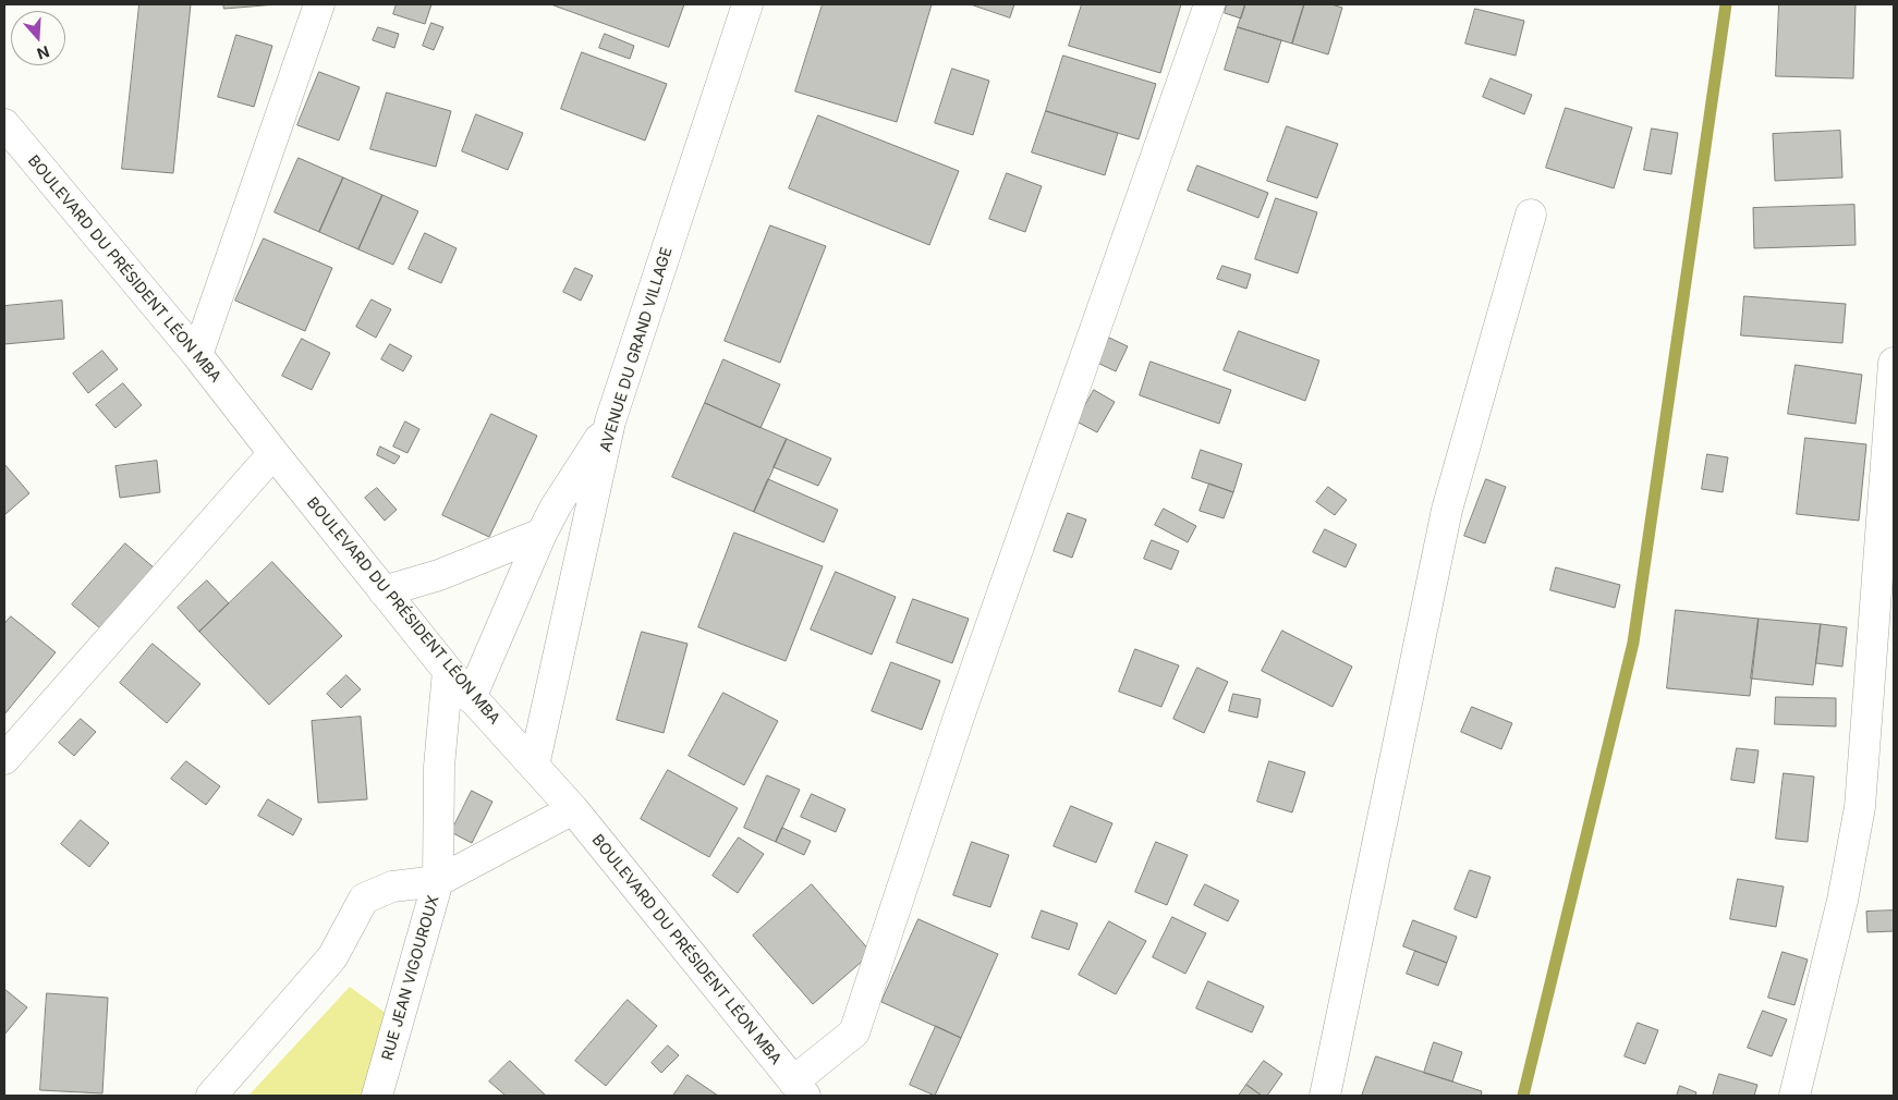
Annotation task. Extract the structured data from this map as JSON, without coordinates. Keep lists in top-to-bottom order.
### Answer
{
  "streets": {
    "street": ["BOULEVARD DU PRÉSIDENT LÉON MBA", "AVENUE DU GRAND VILLAGE", "RUE JEAN VIGOUROUX"]
  },
  "crossings": [
    ["BOULEVARD DU PRÉSIDENT LÉON MBA", "AVENUE DU GRAND VILLAGE"],
    ["BOULEVARD DU PRÉSIDENT LÉON MBA", "RUE JEAN VIGOUROUX"]
  ],
  "north": "bottom"
}
